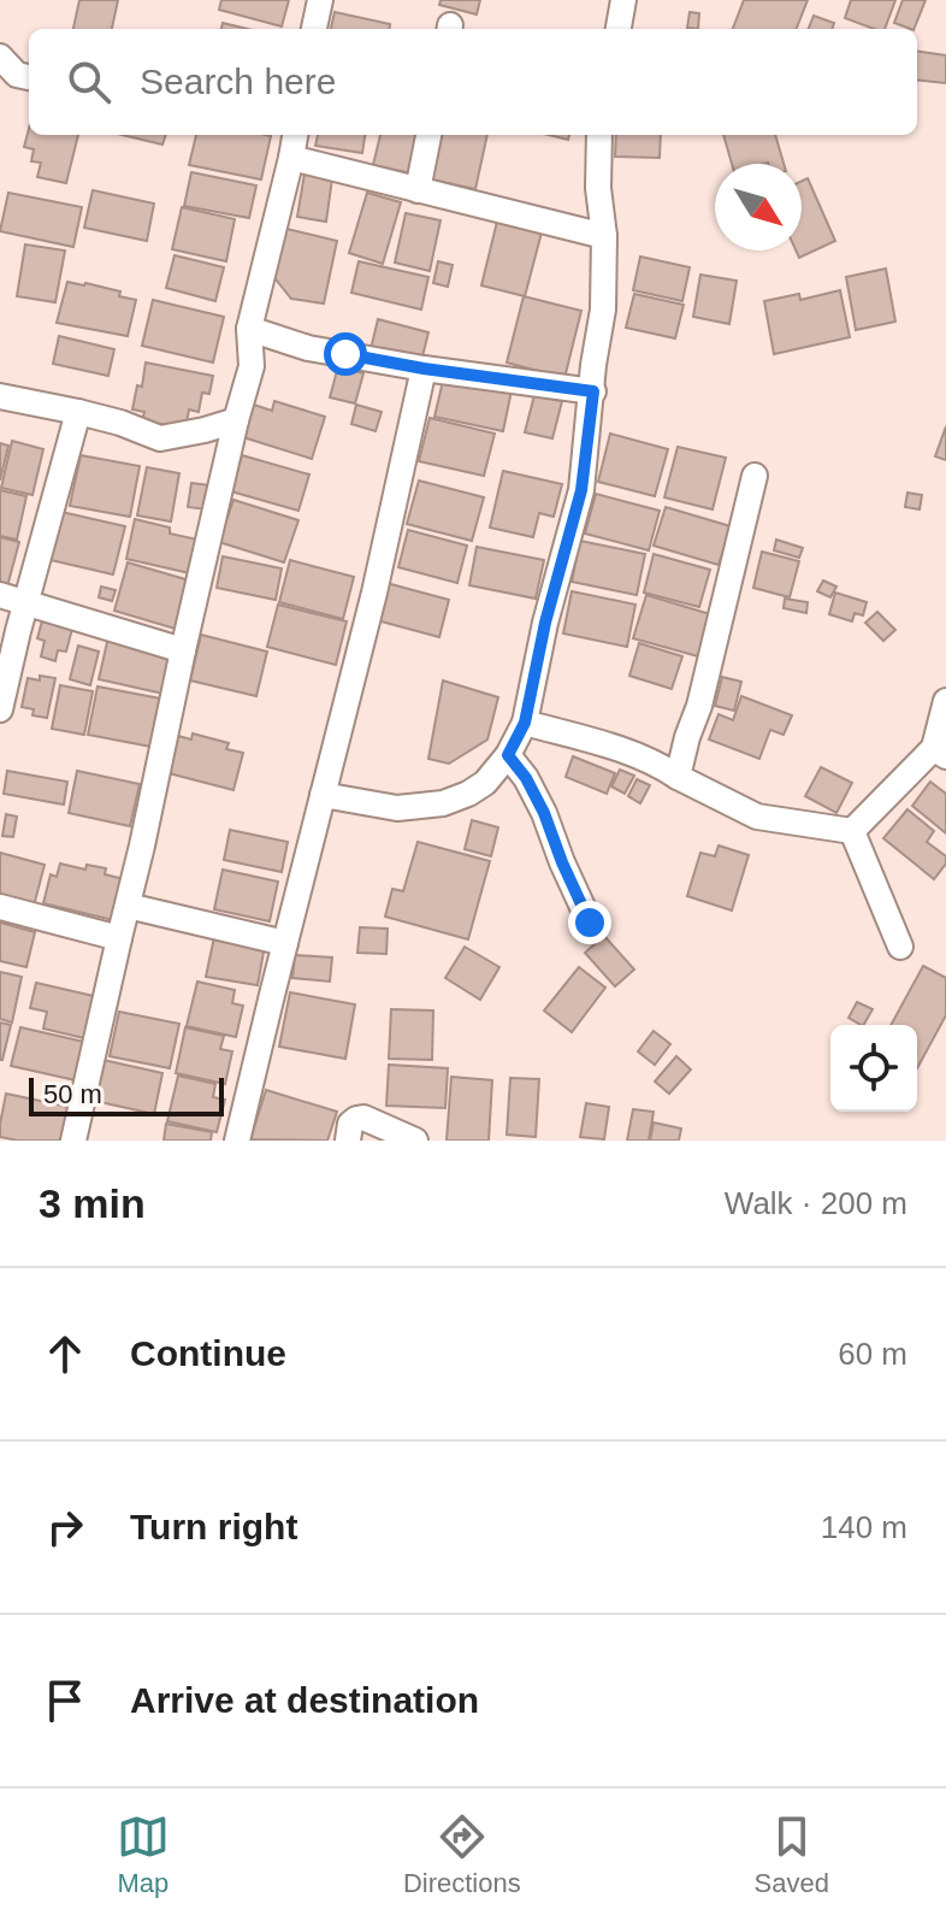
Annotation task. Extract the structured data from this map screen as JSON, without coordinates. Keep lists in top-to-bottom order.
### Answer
{
  "scale_bar": "50 m",
  "north": "bottom right",
  "page": {
    "search": "Search here",
    "scale": "50 m",
    "heading": ["3 min", "Walk · 200 m"],
    "list": [
      ["Continue", "60 m"],
      ["Turn right", "140 m"],
      "Arrive at destination"
    ],
    "nav": ["Map", "Directions", "Saved"]
  }
}
